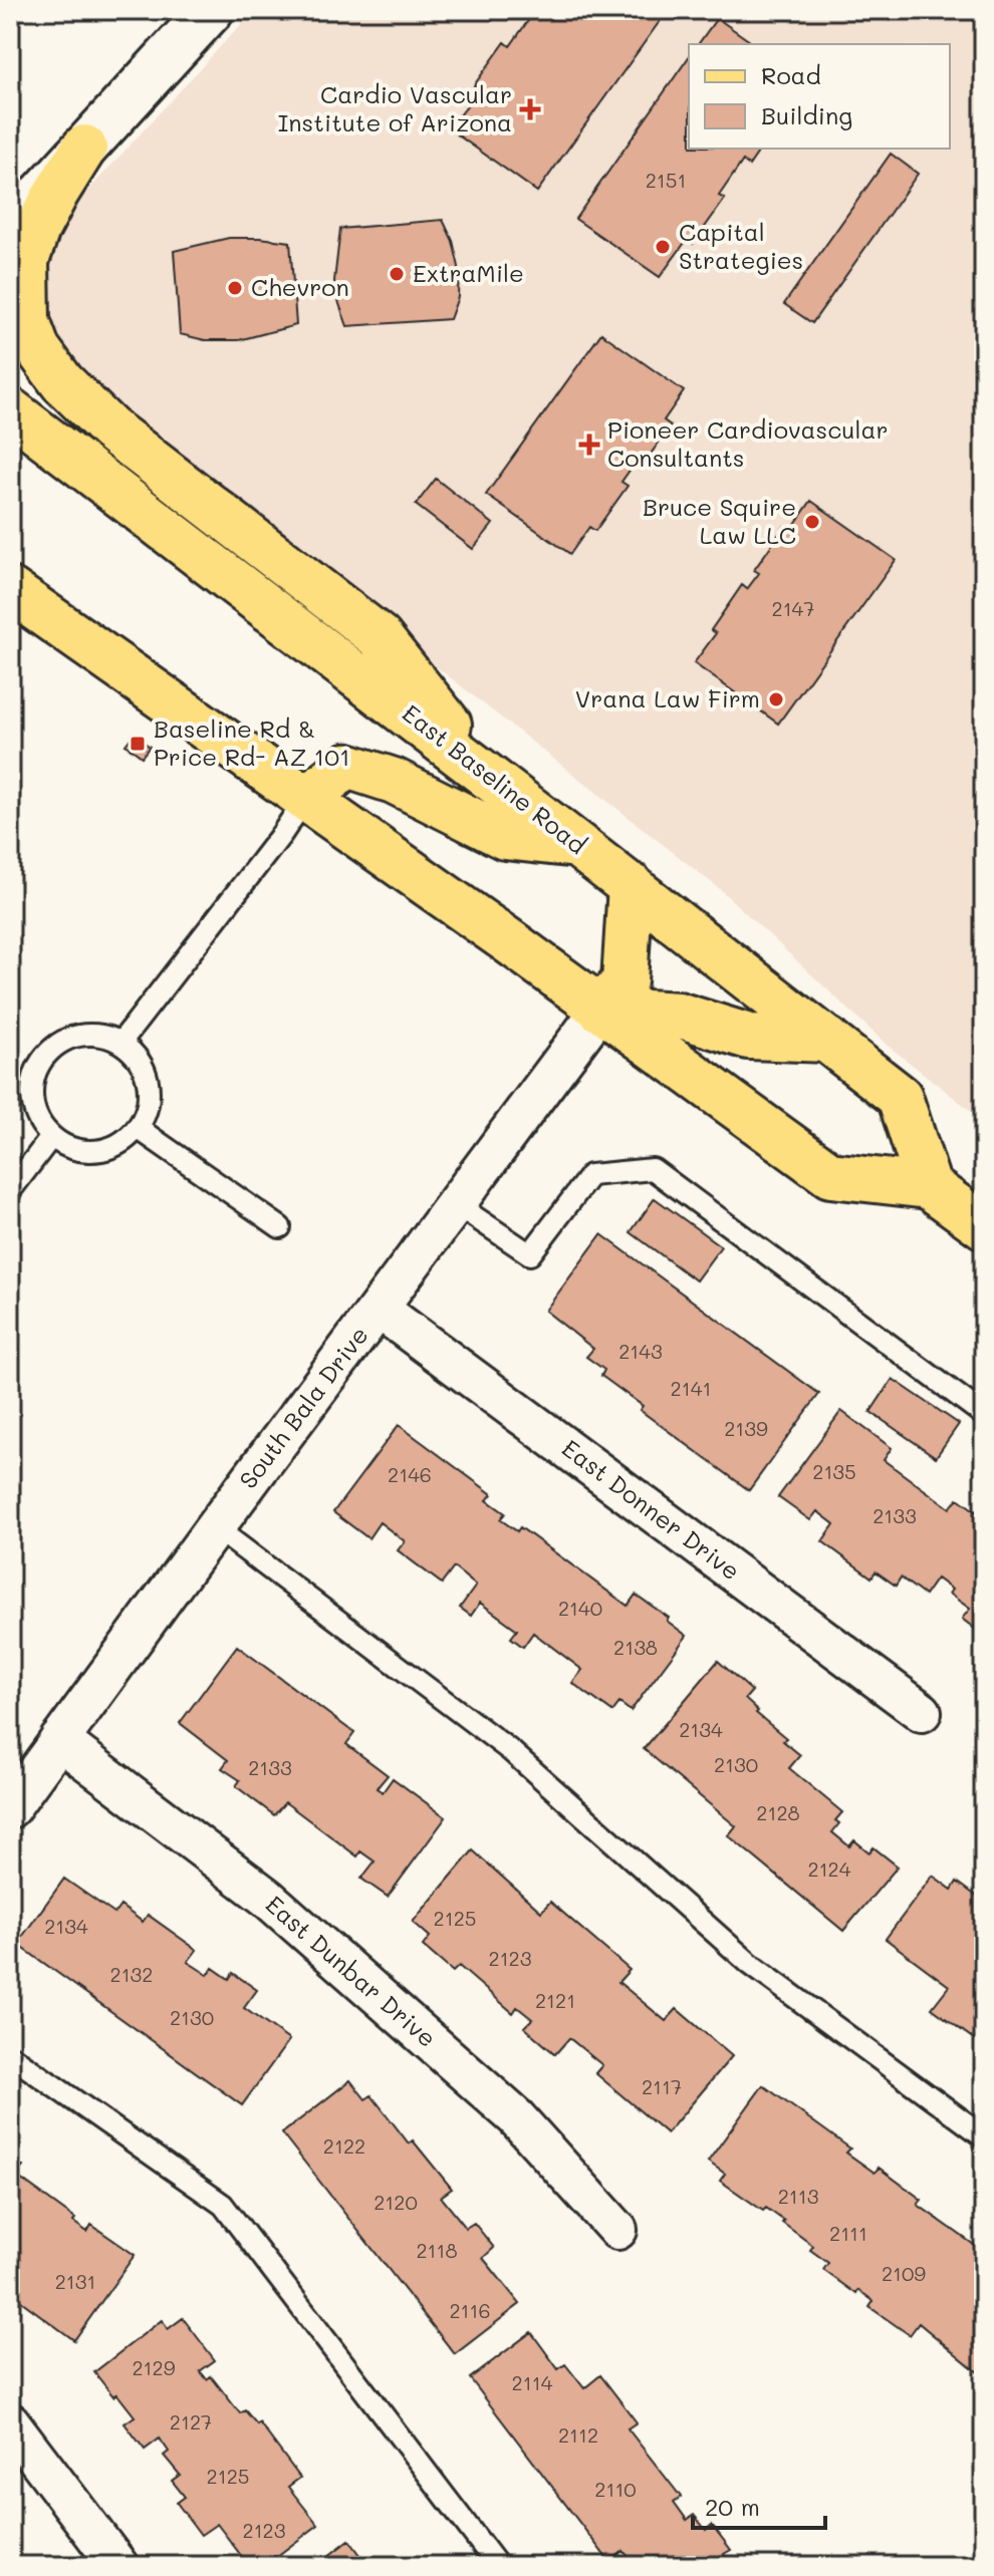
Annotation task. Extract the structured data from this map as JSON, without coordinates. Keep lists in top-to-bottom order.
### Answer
{
  "streets": {
    "main road": ["East Baseline Road"],
    "street": ["South Bala Drive", "East Donner Drive", "East Dunbar Drive"]
  },
  "crossings": [
    ["South Bala Drive", "East Donner Drive"],
    ["South Bala Drive", "East Dunbar Drive"]
  ],
  "places": {
    "health": ["Cardio Vascular Institute of Arizona", "Pioneer Cardiovascular Consultants"],
    "other": [
      "Capital Strategies",
      "ExtraMile",
      "Chevron",
      "Bruce Squire Law LLC",
      "Vrana Law Firm"
    ],
    "transit": ["Baseline Rd & Price Rd- AZ 101"]
  },
  "house_numbers": [
    "2151",
    "2147",
    "2143",
    "2141",
    "2139",
    "2135",
    "2146",
    "2133",
    "2140",
    "2138",
    "2134",
    "2130",
    "2133",
    "2128",
    "2124",
    "2125",
    "2134",
    "2123",
    "2132",
    "2121",
    "2130",
    "2117",
    "2122",
    "2113",
    "2120",
    "2111",
    "2118",
    "2109",
    "2131",
    "2116",
    "2129",
    "2114",
    "2127",
    "2112",
    "2125",
    "2110",
    "2123"
  ],
  "legend": ["Road", "Building"],
  "scale_bar": "20 m"
}
